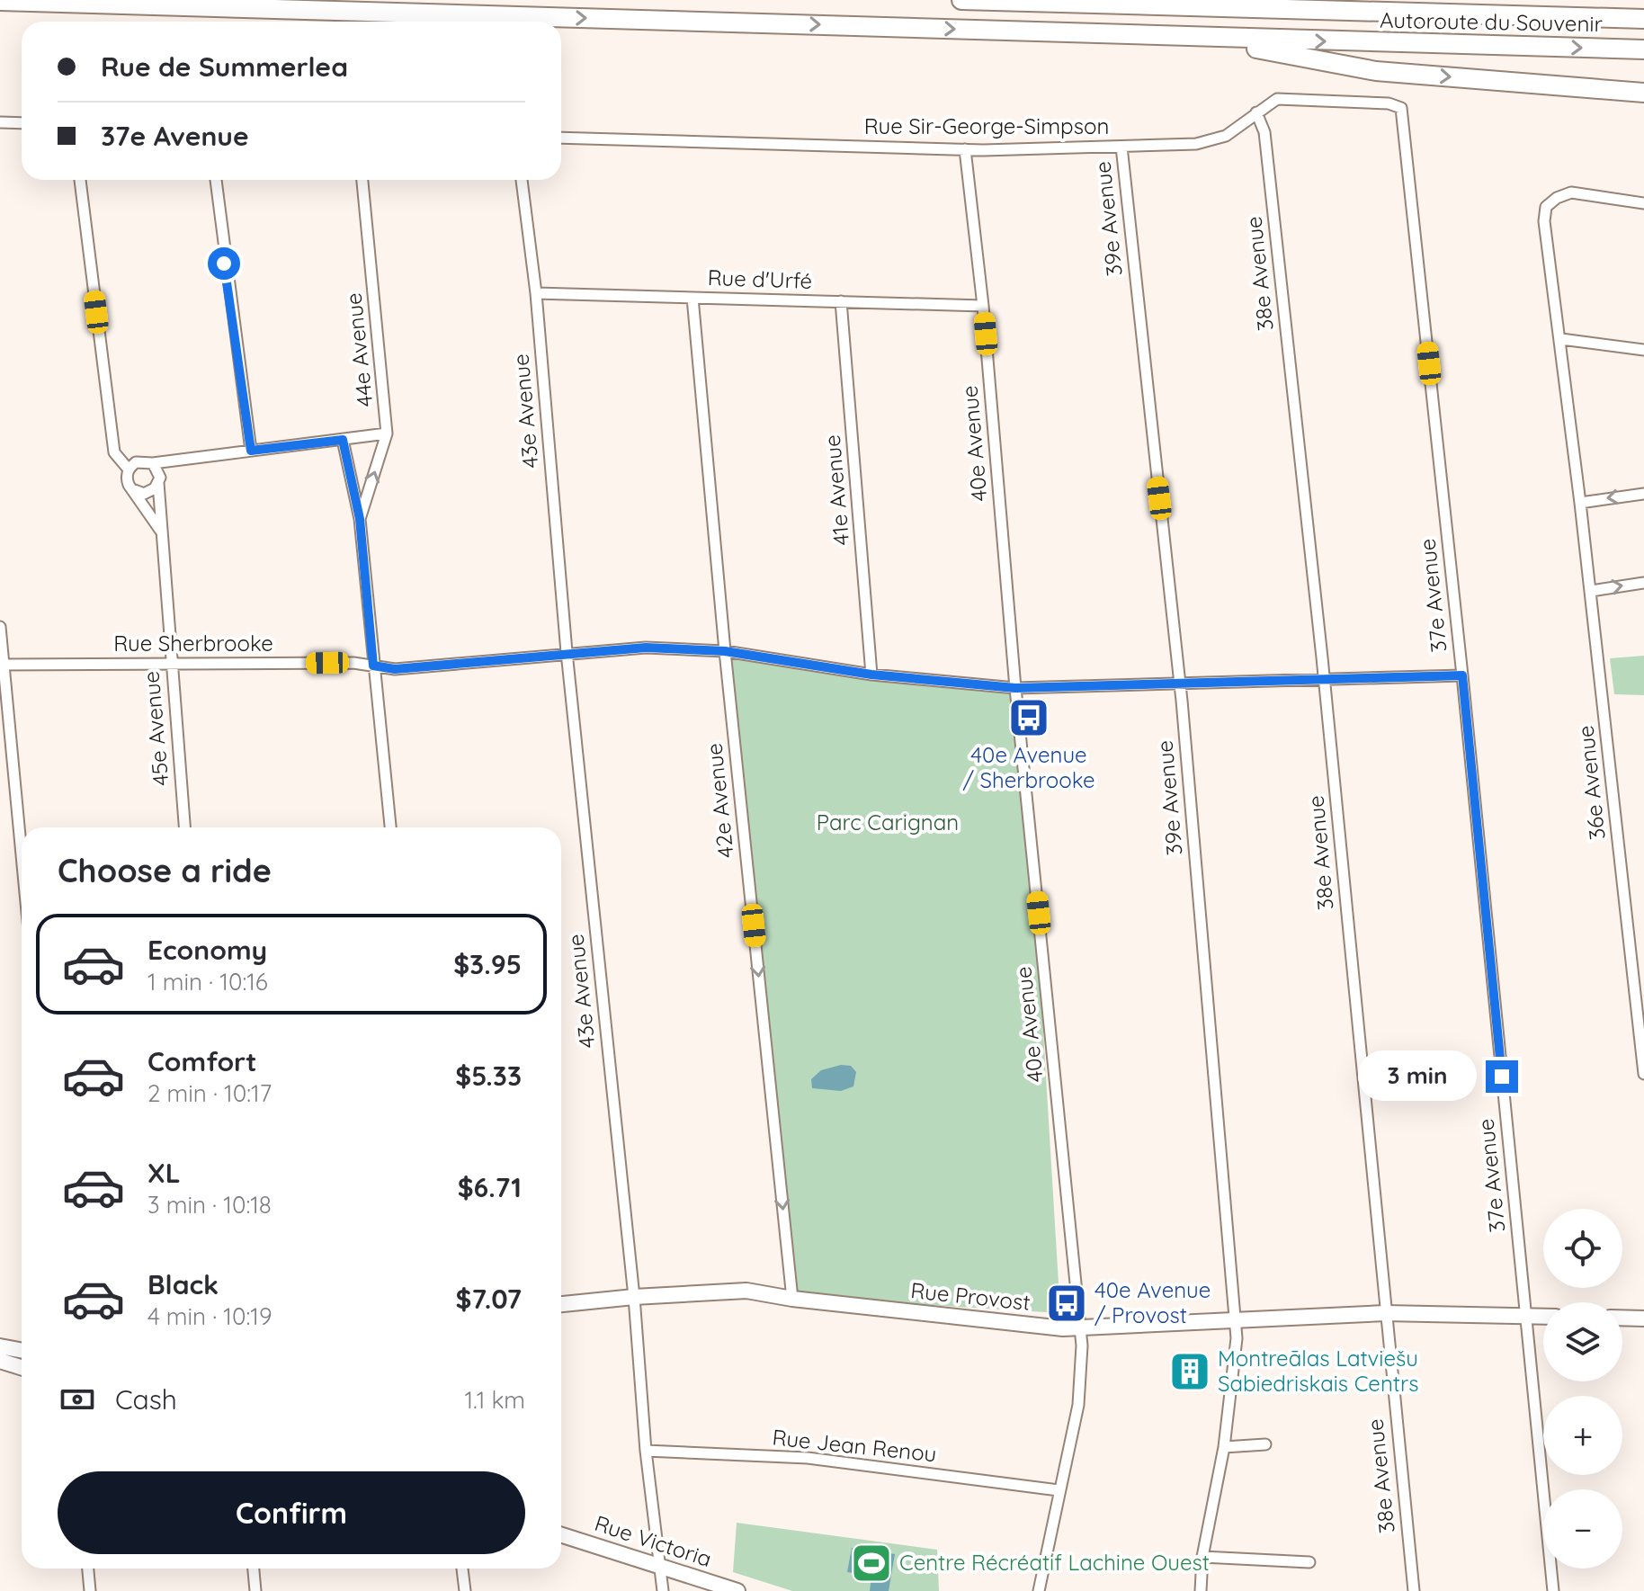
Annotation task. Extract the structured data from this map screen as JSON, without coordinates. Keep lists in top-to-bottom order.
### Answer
{
  "streets": {
    "highway": ["Autoroute du Souvenir"],
    "street": [
      "Rue Sir-George-Simpson",
      "39e Avenue",
      "38e Avenue",
      "Rue d'Urfé",
      "44e Avenue",
      "43e Avenue",
      "40e Avenue",
      "41e Avenue",
      "37e Avenue",
      "Rue Sherbrooke",
      "45e Avenue",
      "36e Avenue",
      "42e Avenue",
      "Rue Provost",
      "Rue Jean Renou",
      "Rue Victoria"
    ]
  },
  "crossings": [
    ["Rue Sir-George-Simpson", "39e Avenue"],
    ["Rue Sir-George-Simpson", "38e Avenue"],
    ["Rue Sir-George-Simpson", "40e Avenue"],
    ["Rue Sir-George-Simpson", "37e Avenue"],
    ["39e Avenue", "Rue Sherbrooke"],
    ["39e Avenue", "Rue Provost"],
    ["38e Avenue", "Rue Sherbrooke"],
    ["38e Avenue", "Rue Provost"],
    ["Rue d'Urfé", "43e Avenue"],
    ["Rue d'Urfé", "40e Avenue"],
    ["Rue d'Urfé", "41e Avenue"],
    ["Rue d'Urfé", "42e Avenue"],
    ["44e Avenue", "Rue Sherbrooke"],
    ["43e Avenue", "Rue Sherbrooke"],
    ["43e Avenue", "Rue Provost"],
    ["43e Avenue", "Rue Jean Renou"],
    ["43e Avenue", "Rue Victoria"],
    ["40e Avenue", "Rue Sherbrooke"],
    ["40e Avenue", "Rue Provost"],
    ["40e Avenue", "Rue Jean Renou"],
    ["41e Avenue", "Rue Sherbrooke"],
    ["37e Avenue", "Rue Sherbrooke"],
    ["37e Avenue", "Rue Provost"],
    ["Rue Sherbrooke", "45e Avenue"],
    ["Rue Sherbrooke", "42e Avenue"],
    ["42e Avenue", "Rue Provost"]
  ],
  "one_way": ["42e Avenue"],
  "parks": ["Parc Carignan"],
  "places": {
    "bus stop": ["40e Avenue / Sherbrooke", "40e Avenue / Provost"],
    "building": ["Montreālas Latviešu Sabiedriskais Centrs"],
    "sports": ["Centre Récréatif Lachine Ouest"]
  },
  "page": {
    "banner": ["Rue de Summerlea", "37e Avenue"],
    "heading": "Choose a ride",
    "list": [
      {
        "name": "Economy",
        "note": "1 min · 10:16",
        "value": "$3.95"
      },
      {
        "name": "Comfort",
        "note": "2 min · 10:17",
        "value": "$5.33"
      },
      {
        "name": "XL",
        "note": "3 min · 10:18",
        "value": "$6.71"
      },
      {
        "name": "Black",
        "note": "4 min · 10:19",
        "value": "$7.07"
      }
    ],
    "bubble": "3 min",
    "map_buttons": ["+", "−"],
    "pay": ["Cash", "1.1 km"],
    "buttons": "Confirm"
  }
}
